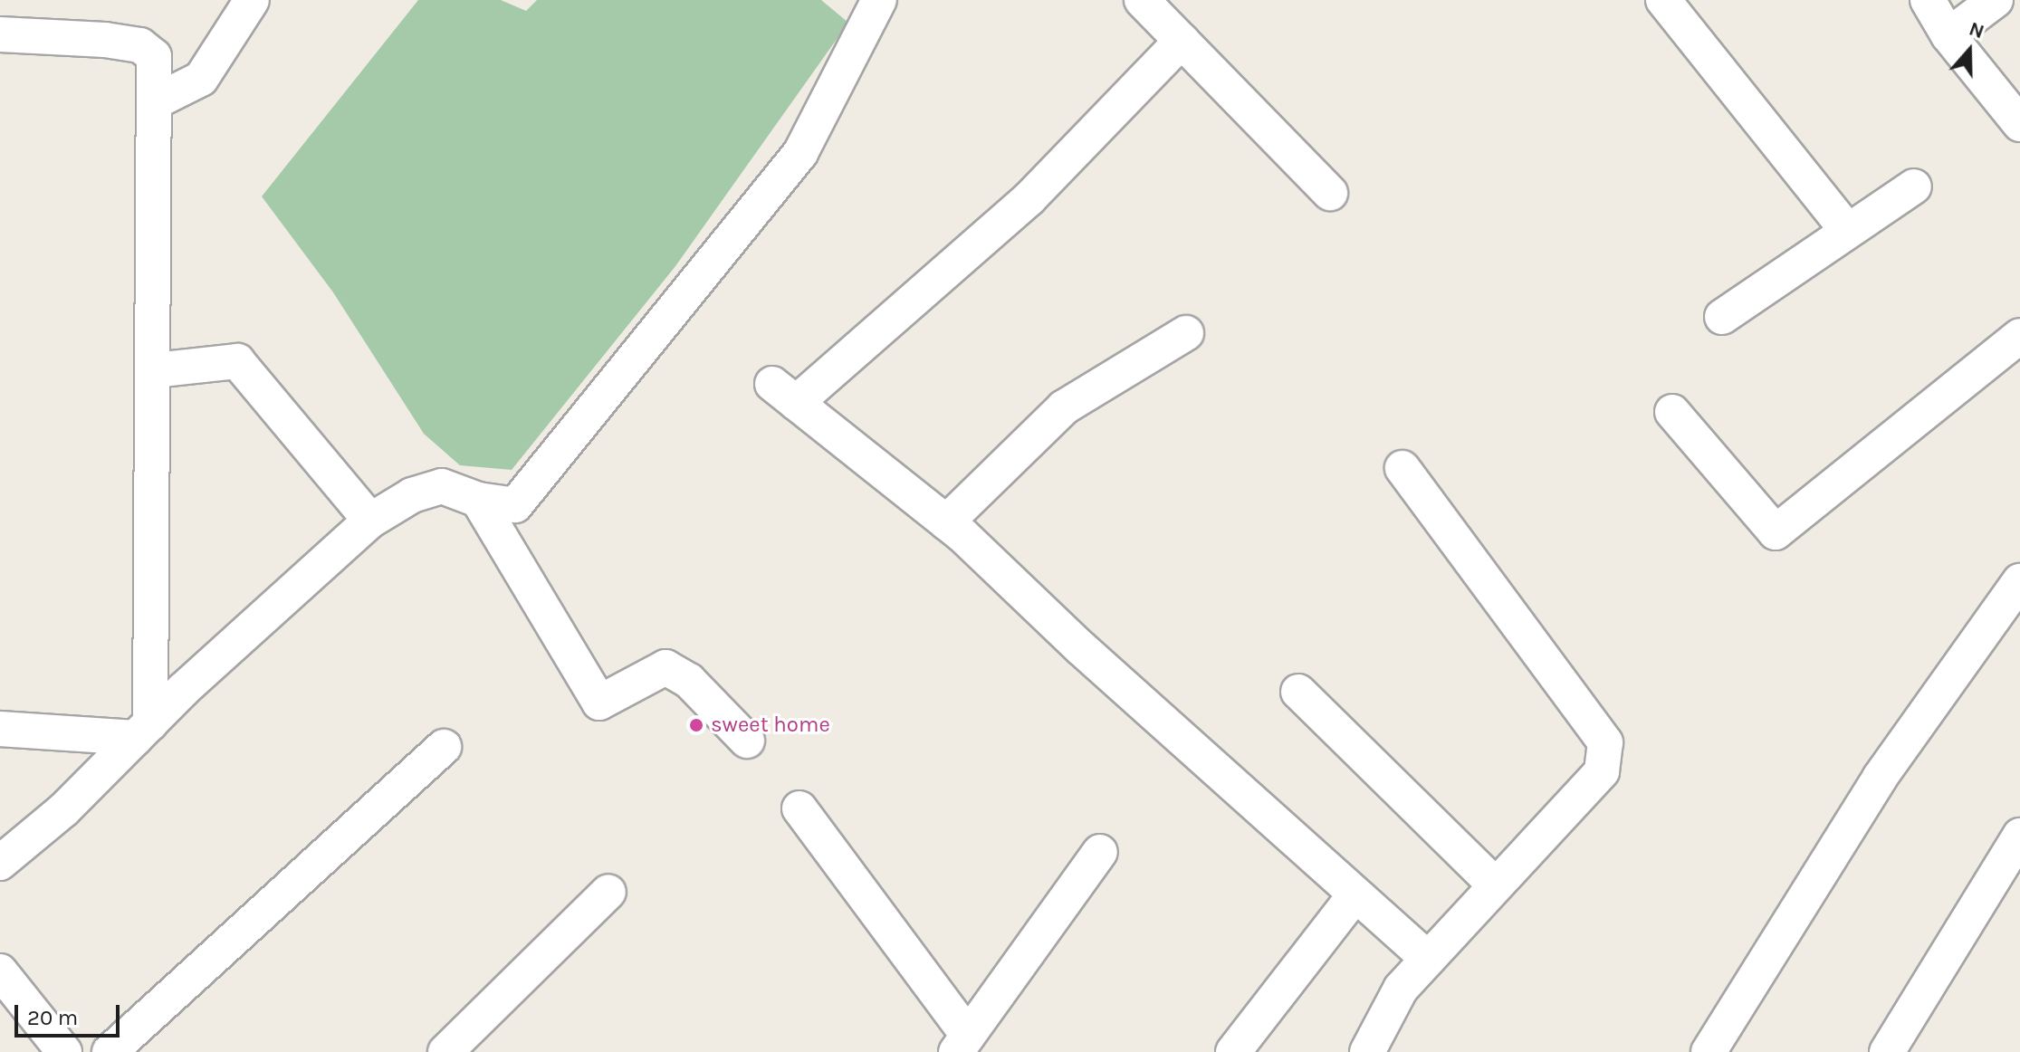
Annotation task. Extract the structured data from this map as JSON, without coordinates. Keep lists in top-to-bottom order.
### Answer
{
  "places": ["sweet home"],
  "scale_bar": "20 m",
  "north": "top"
}
